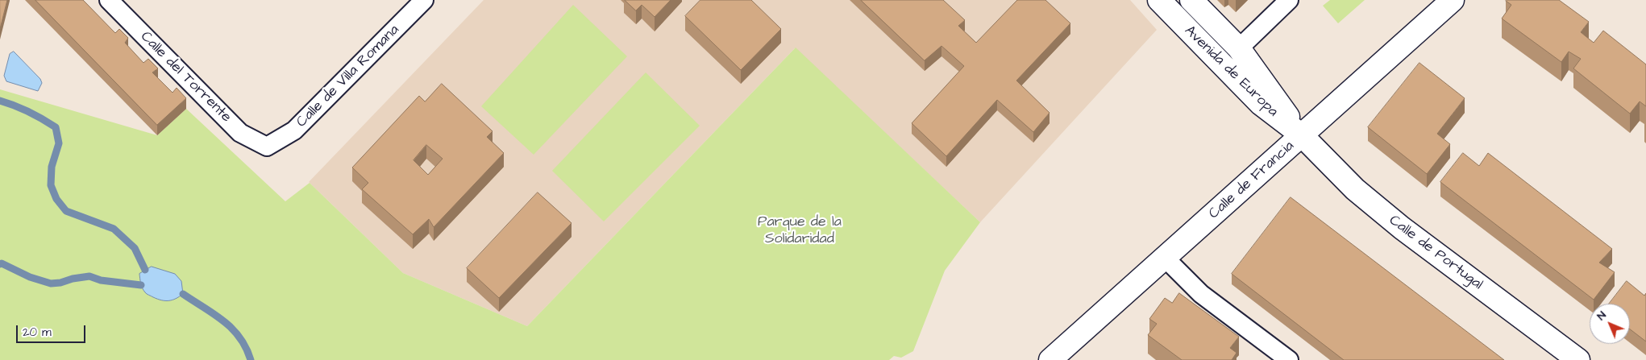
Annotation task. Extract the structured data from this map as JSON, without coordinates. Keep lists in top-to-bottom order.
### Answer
{
  "streets": {
    "main road": ["Avenida de Europa", "Calle de Francia", "Calle de Portugal"],
    "street": ["Calle de Villa Romana", "Calle del Torrente"]
  },
  "crossings": [
    ["Avenida de Europa", "Calle de Francia"],
    ["Avenida de Europa", "Calle de Portugal"],
    ["Calle de Villa Romana", "Calle del Torrente"],
    ["Calle de Francia", "Calle de Portugal"]
  ],
  "parks": ["Parque de la Solidaridad"],
  "scale_bar": "20 m",
  "north": "top left"
}
